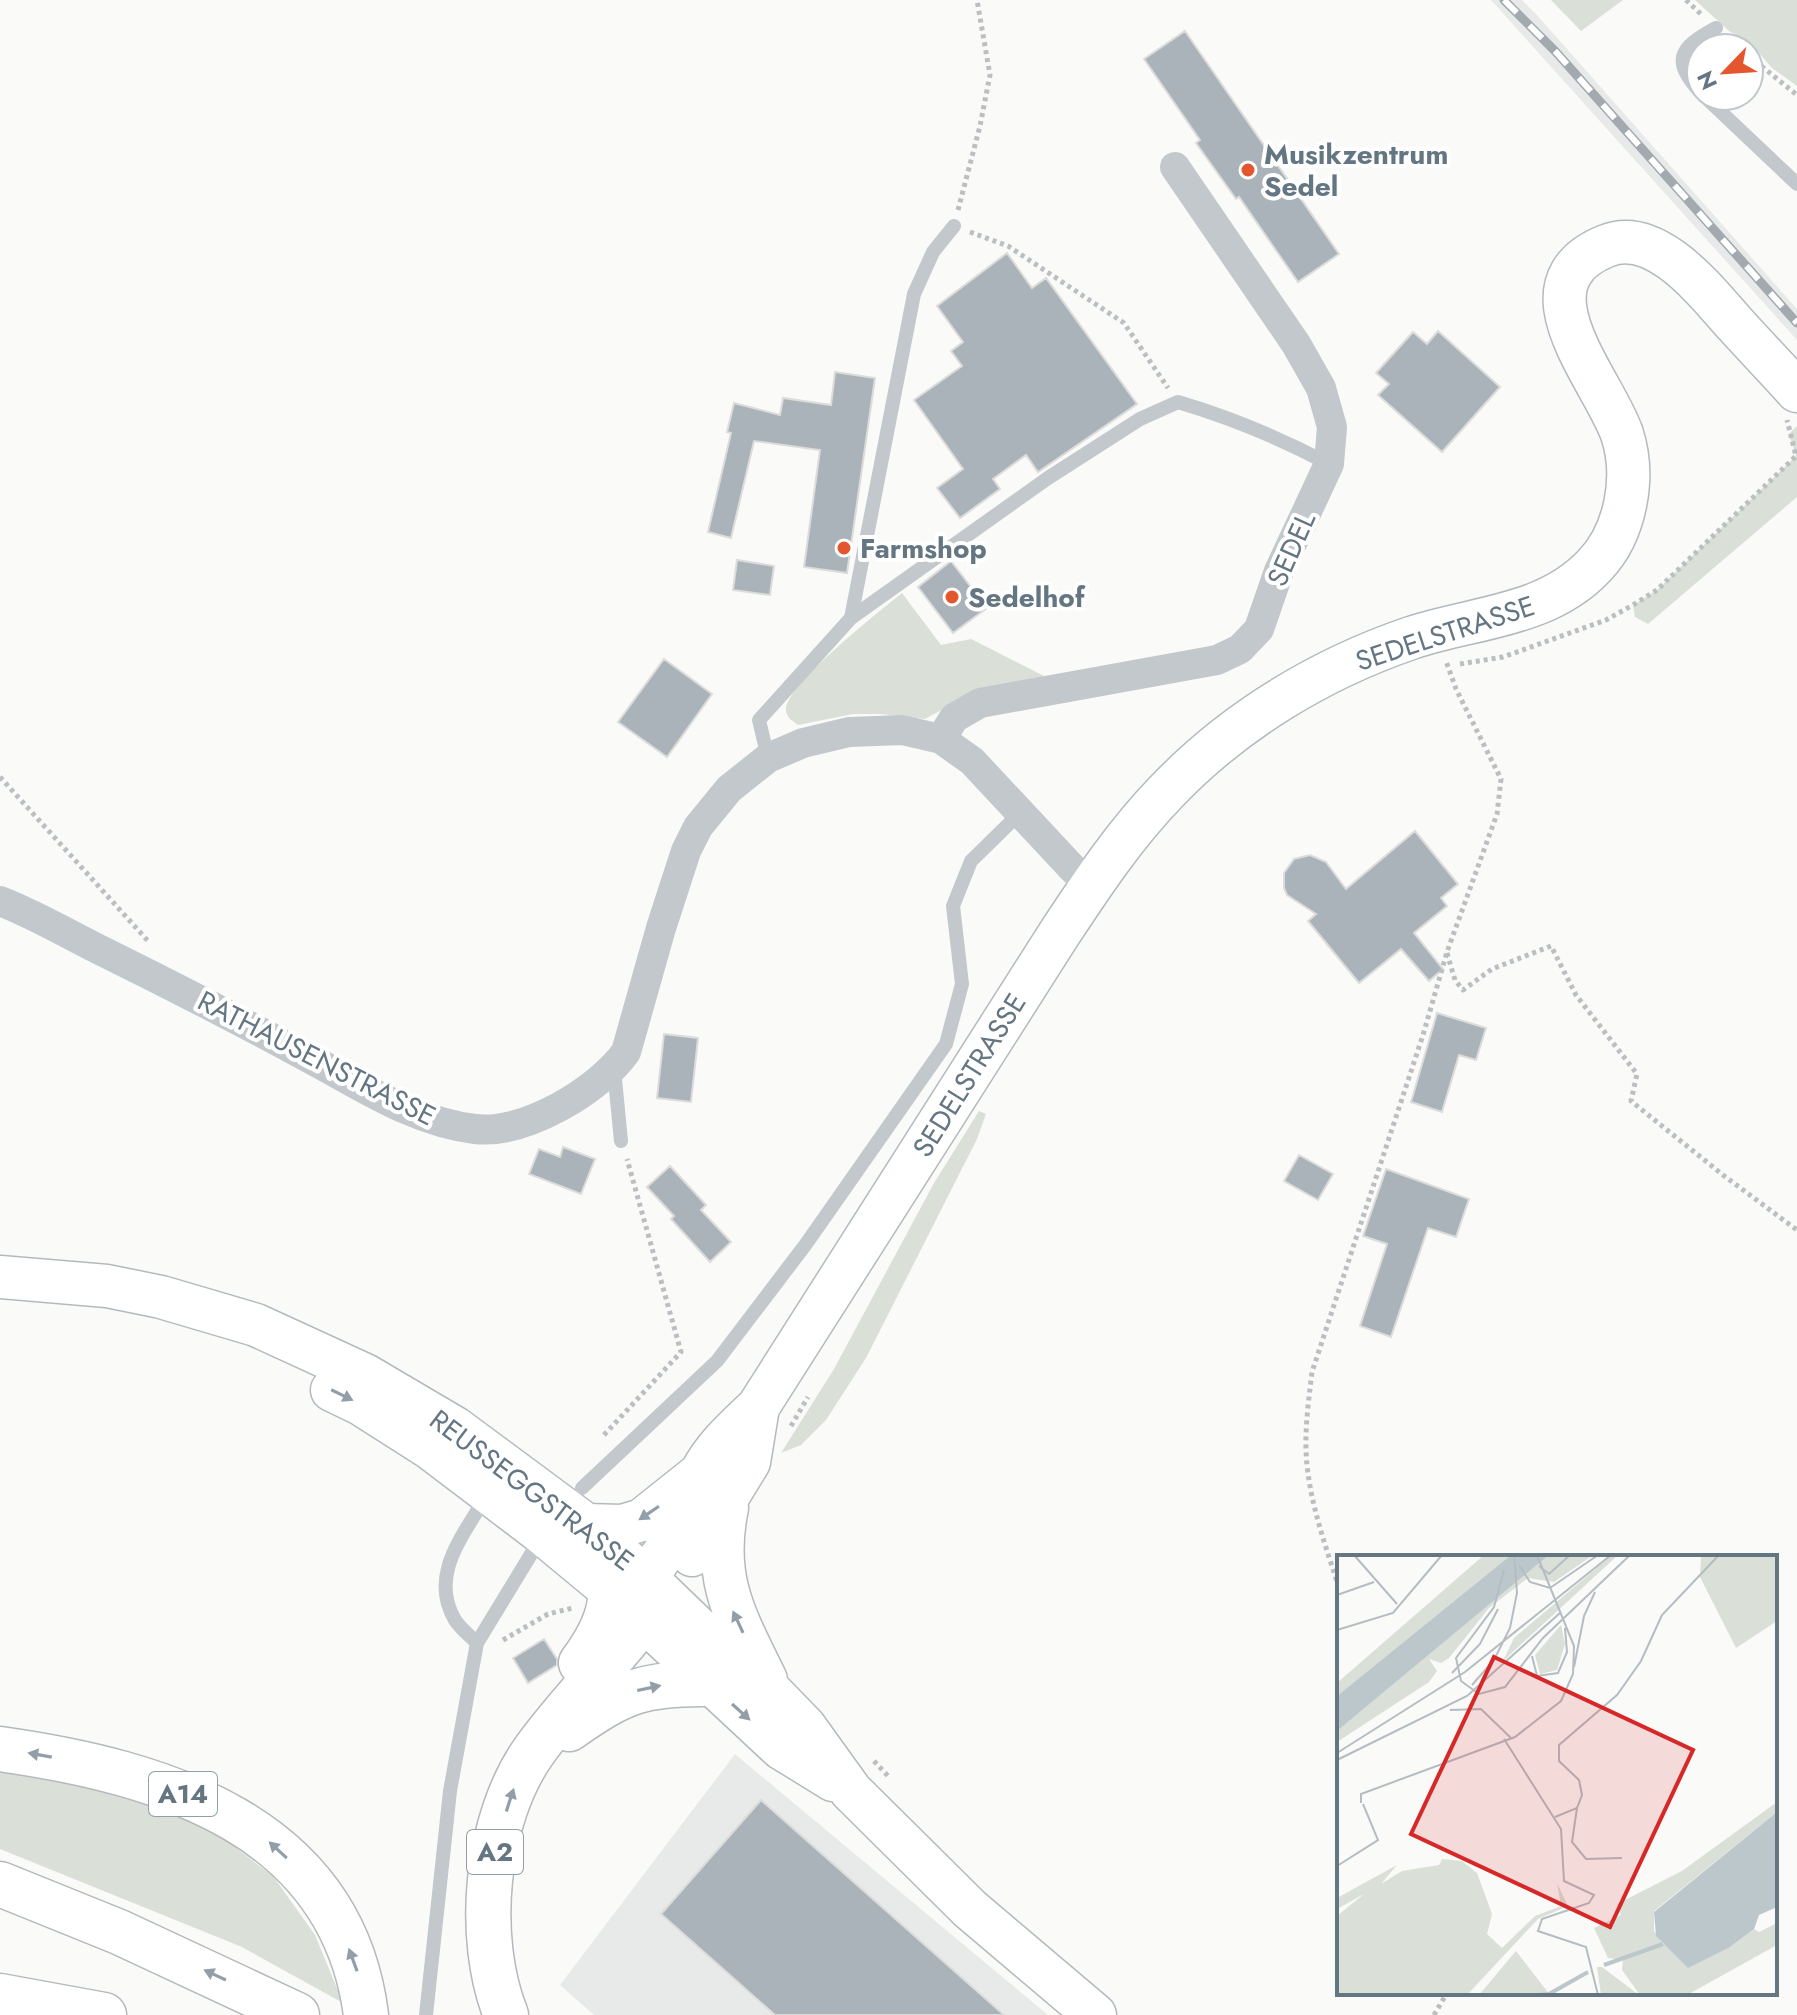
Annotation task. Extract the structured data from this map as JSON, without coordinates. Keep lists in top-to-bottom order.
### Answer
{
  "streets": {
    "highway": ["A14", "A2"],
    "main road": ["SEDELSTRASSE", "REUSSEGGSTRASSE"],
    "street": ["SEDEL", "RATHAUSENSTRASSE"]
  },
  "crossings": [
    ["SEDEL", "RATHAUSENSTRASSE"],
    ["SEDELSTRASSE", "RATHAUSENSTRASSE"],
    ["SEDELSTRASSE", "REUSSEGGSTRASSE"],
    ["SEDELSTRASSE", "A2"],
    ["REUSSEGGSTRASSE", "A2"]
  ],
  "places": ["Musikzentrum Sedel", "Farmshop", "Sedelhof"],
  "north": "bottom left"
}
